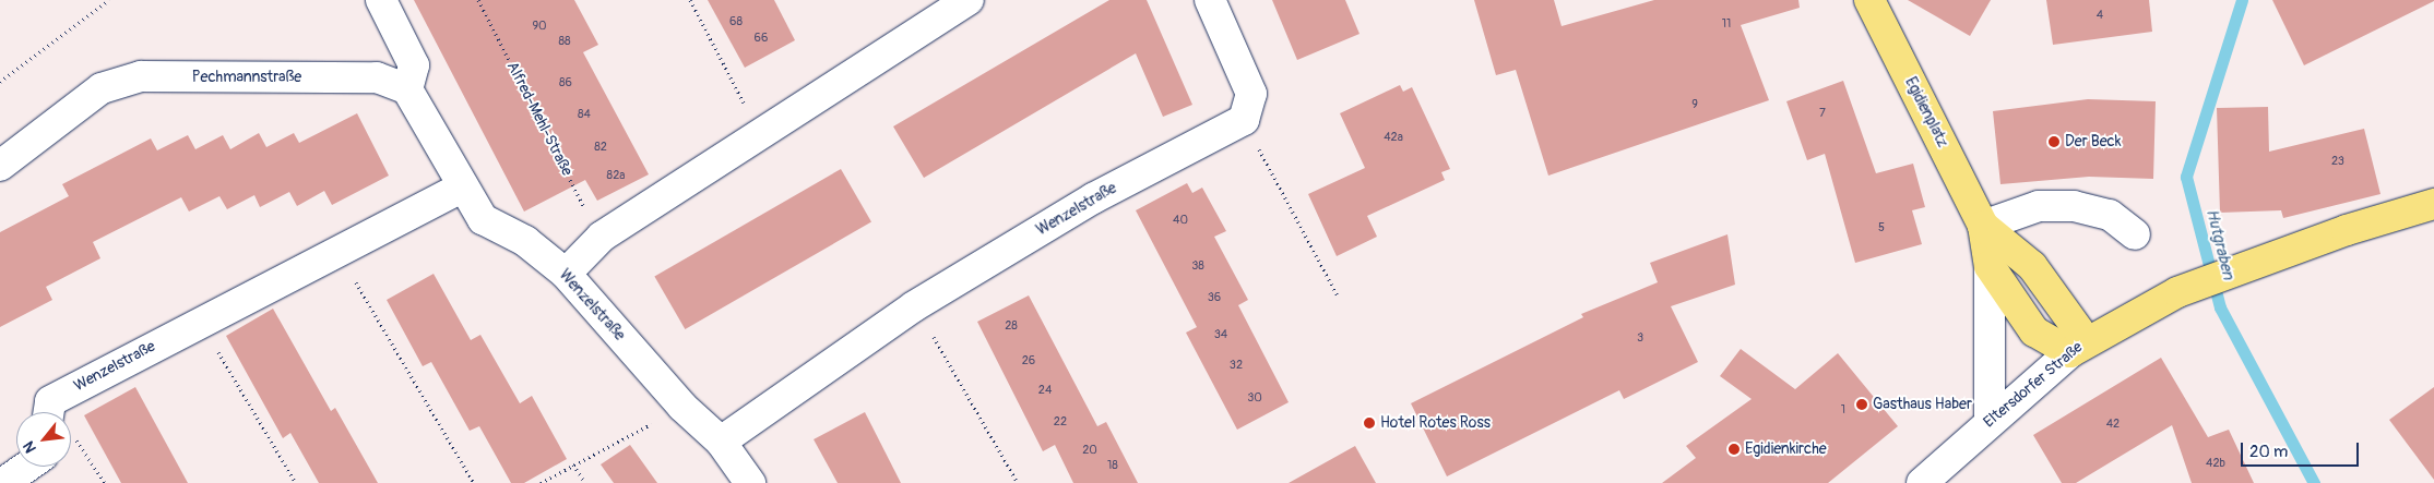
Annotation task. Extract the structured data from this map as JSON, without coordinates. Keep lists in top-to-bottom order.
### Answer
{
  "streets": {
    "main road": ["Egidienplatz", "Eltersdorfer Straße"],
    "street": ["Pechmannstraße", "Wenzelstraße"],
    "path": ["Alfred-Mehl-Straße"]
  },
  "crossings": [
    ["Egidienplatz", "Eltersdorfer Straße"]
  ],
  "water": ["Hutgraben"],
  "places": [
    "Der Beck",
    "Gasthaus Haber",
    "Hotel Rotes Ross",
    "Egidienkirche"
  ],
  "house_numbers": [
    "4",
    "68",
    "11",
    "90",
    "66",
    "88",
    "86",
    "9",
    "7",
    "84",
    "42a",
    "82",
    "23",
    "82a",
    "40",
    "5",
    "38",
    "36",
    "28",
    "34",
    "3",
    "26",
    "32",
    "24",
    "30",
    "1",
    "22",
    "42",
    "20",
    "42b",
    "18"
  ],
  "scale_bar": "20 m",
  "north": "bottom left"
}
